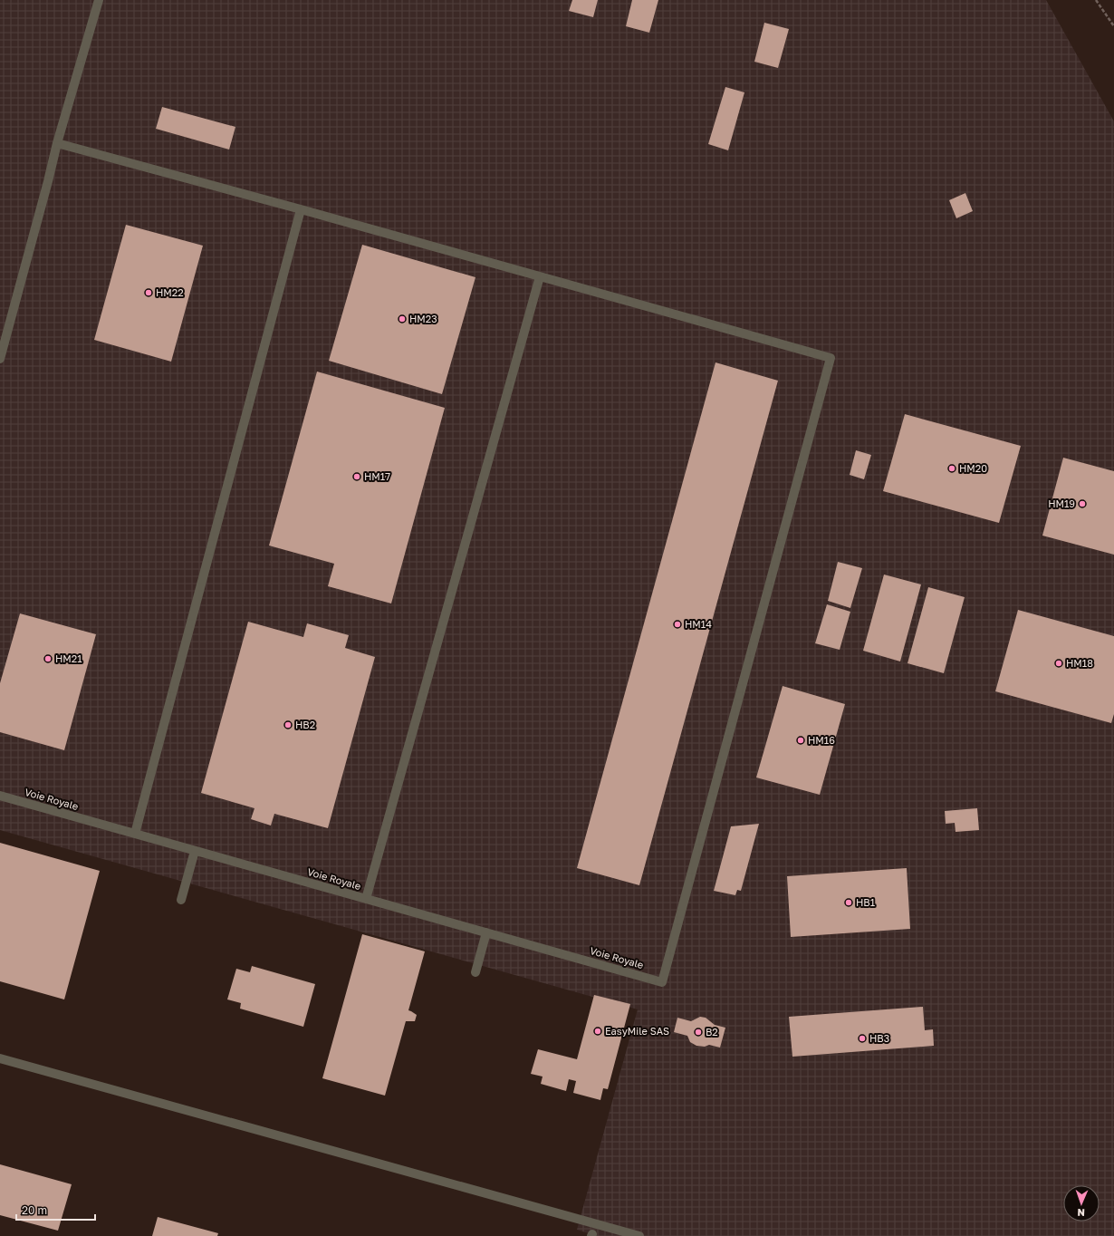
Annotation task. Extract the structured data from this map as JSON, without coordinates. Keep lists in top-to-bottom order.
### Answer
{
  "streets": {
    "lane": ["Voie Royale"]
  },
  "places": [
    "HM22",
    "HM23",
    "HM20",
    "HM17",
    "HM19",
    "HM14",
    "HM21",
    "HM18",
    "HB2",
    "HM16",
    "HB1",
    "EasyMile SAS",
    "B2",
    "HB3"
  ],
  "scale_bar": "20 m",
  "north": "bottom"
}
